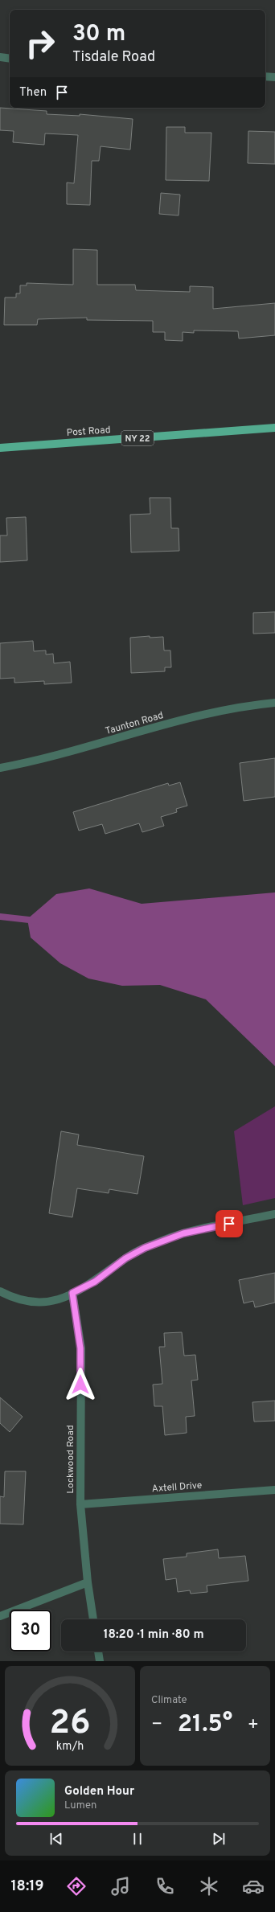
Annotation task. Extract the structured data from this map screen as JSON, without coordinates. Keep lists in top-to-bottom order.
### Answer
{
  "streets": {
    "main road": ["Post Road", "NY 22"],
    "street": ["Taunton Road", "Lockwood Road", "Axtell Drive"]
  },
  "crossings": [
    ["Lockwood Road", "Axtell Drive"]
  ],
  "page": {
    "turn": ["30 m", "Tisdale Road"],
    "then": "Then",
    "limit": "30",
    "trip": "18:20 · 1 min · 80 m",
    "tile": "Climate",
    "heat": ["−", "21.5°", "+"],
    "song": ["Golden Hour", "Lumen"],
    "tabs": "18:19",
    "gauge": ["26", "km/h"]
  }
}
